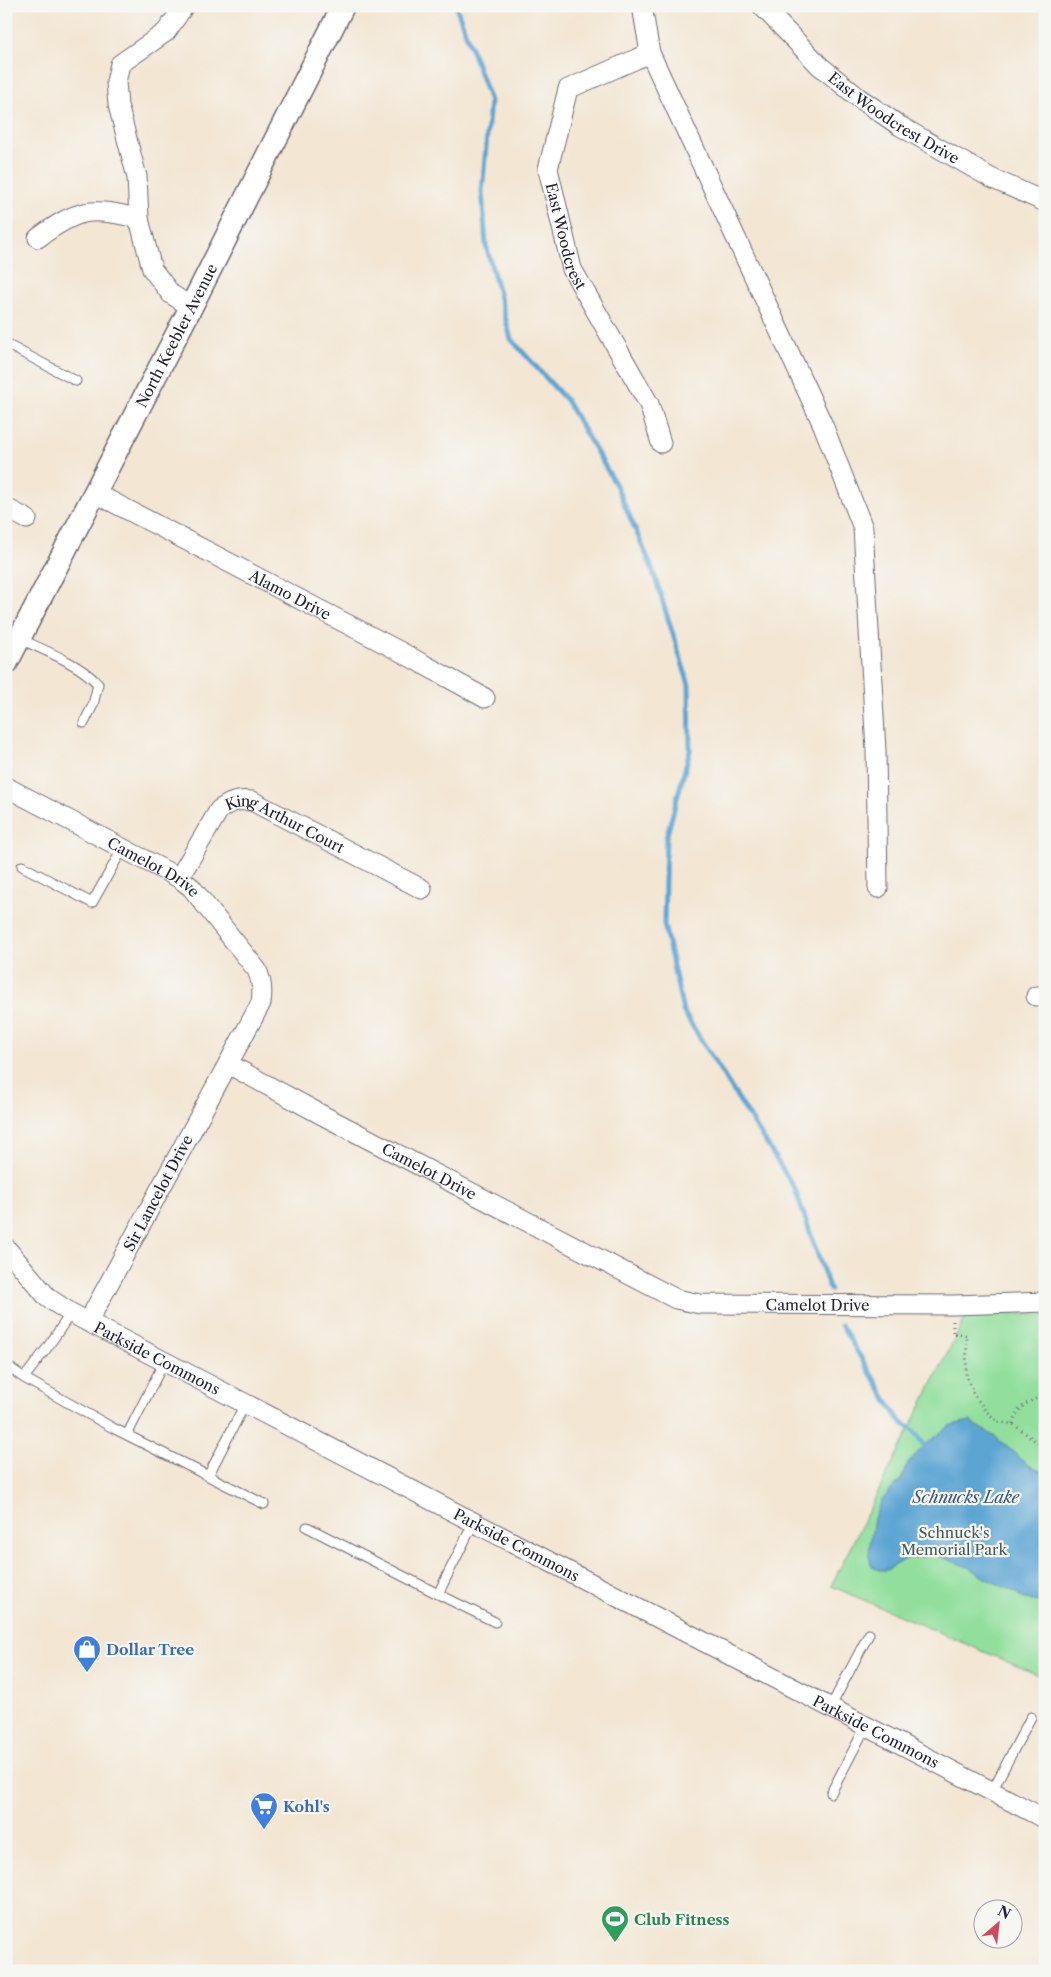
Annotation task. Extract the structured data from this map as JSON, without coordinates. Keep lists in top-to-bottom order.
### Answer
{
  "streets": {
    "street": [
      "East Woodcrest Drive",
      "East Woodcrest",
      "North Keebler Avenue",
      "Alamo Drive",
      "King Arthur Court",
      "Camelot Drive",
      "Sir Lancelot Drive",
      "Parkside Commons"
    ]
  },
  "crossings": [
    ["North Keebler Avenue", "Alamo Drive"],
    ["King Arthur Court", "Camelot Drive"],
    ["Camelot Drive", "Sir Lancelot Drive"],
    ["Sir Lancelot Drive", "Parkside Commons"]
  ],
  "water": ["Schnucks Lake"],
  "parks": ["Schnuck's Memorial Park"],
  "places": {
    "shop": ["Dollar Tree"],
    "supermarket": ["Kohl's"],
    "sports": ["Club Fitness"]
  },
  "north": "top right"
}
